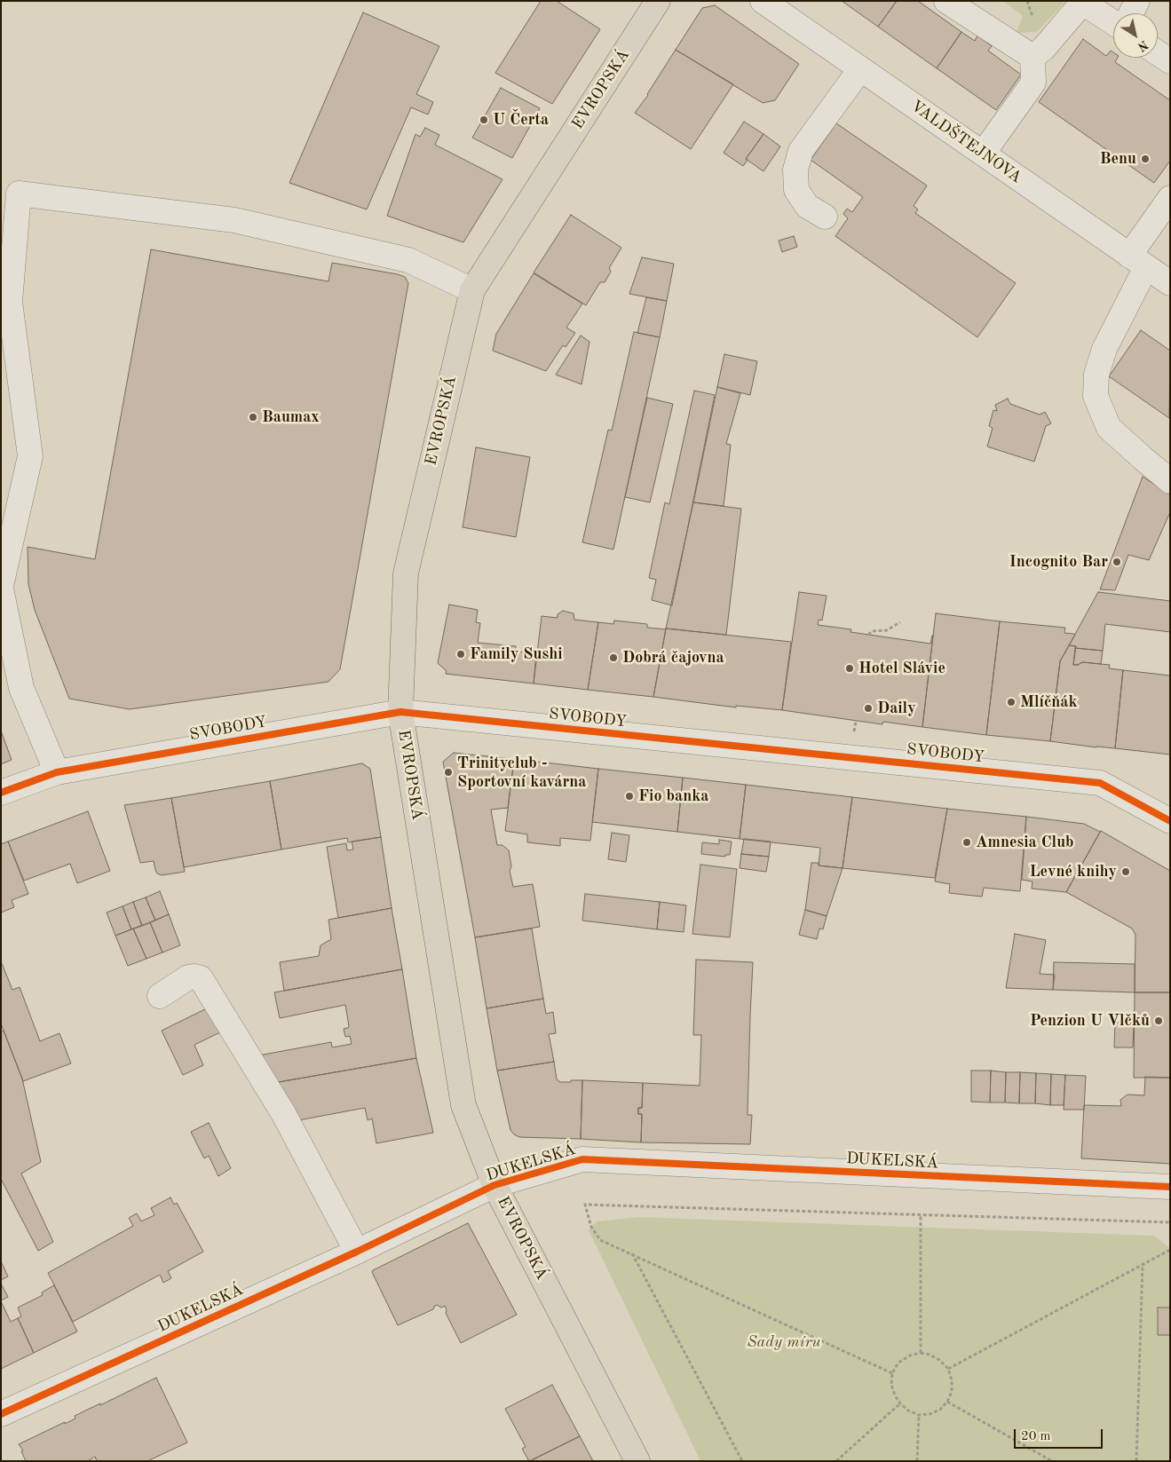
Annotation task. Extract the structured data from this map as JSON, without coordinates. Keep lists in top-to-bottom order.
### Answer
{
  "streets": {
    "main road": ["EVROPSKÁ"],
    "street": ["VALDŠTEJNOVA", "SVOBODY", "DUKELSKÁ"]
  },
  "crossings": [
    ["EVROPSKÁ", "SVOBODY"],
    ["EVROPSKÁ", "DUKELSKÁ"]
  ],
  "parks": ["Sady míru"],
  "places": [
    "U Čerta",
    "Benu",
    "Baumax",
    "Incognito Bar",
    "Family Sushi",
    "Dobrá čajovna",
    "Hotel Slávie",
    "Mlíčňák",
    "Daily",
    "Trinityclub - Sportovní kavárna",
    "Fio banka",
    "Amnesia Club",
    "Levné knihy",
    "Penzion U Vlčků"
  ],
  "scale_bar": "20 m",
  "north": "bottom right"
}
